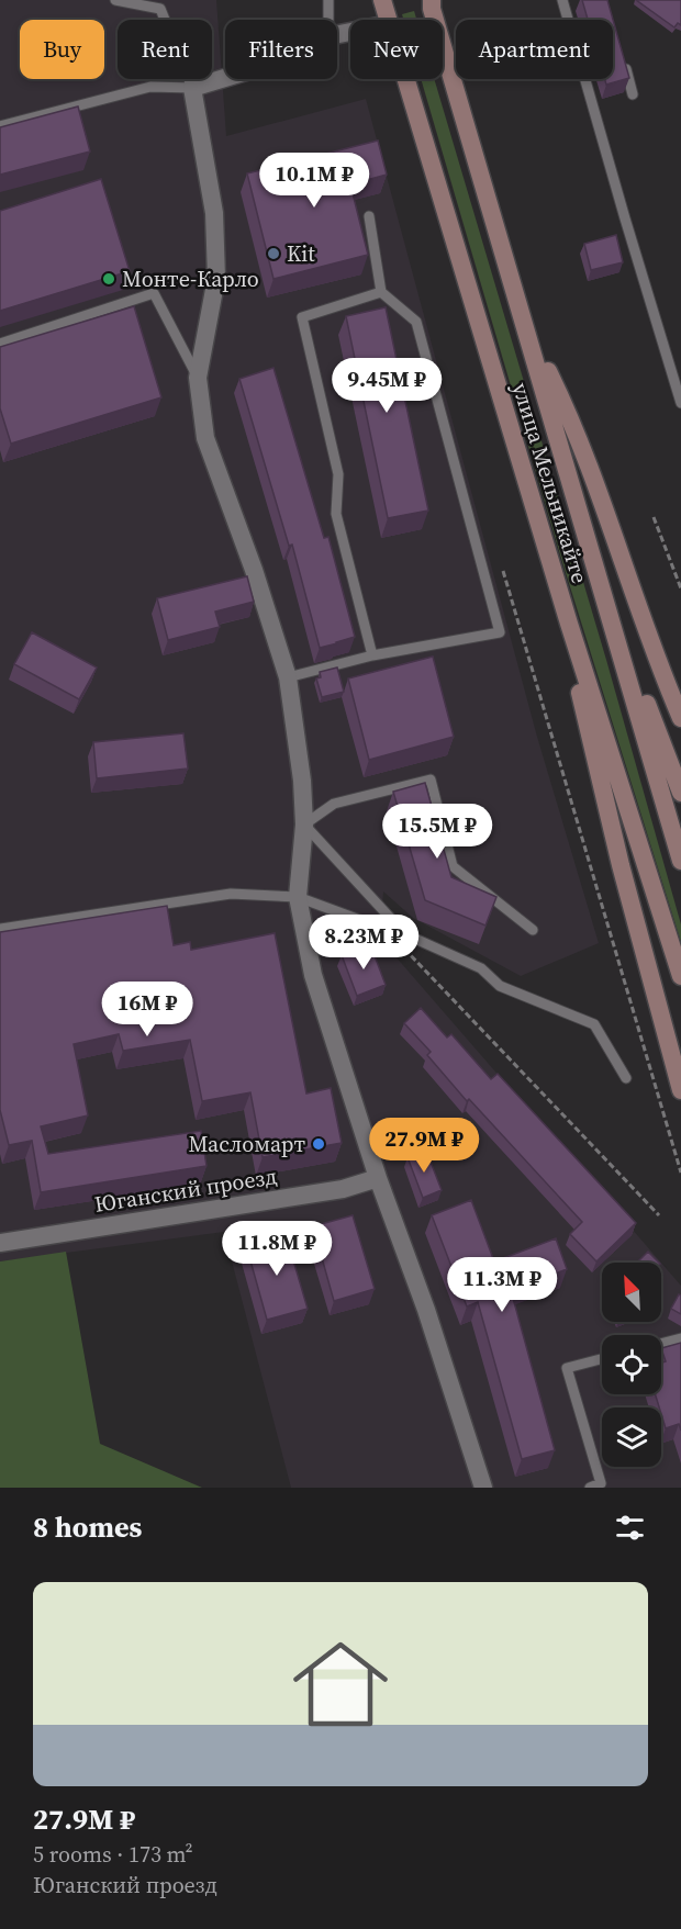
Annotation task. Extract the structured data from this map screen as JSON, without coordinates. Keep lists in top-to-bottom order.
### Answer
{
  "streets": {
    "main road": ["улица Мельникайте"],
    "street": ["Юганский проезд"]
  },
  "places": ["Kit", "Монте-Карло", "Масломарт"],
  "north": "top left",
  "page": {
    "chip": [
      "Buy",
      "Rent",
      "Filters",
      "New",
      "Apartment"
    ],
    "price": [
      "10.1M ₽",
      "9.45M ₽",
      "15.5M ₽",
      "8.23M ₽",
      "16M ₽",
      "27.9M ₽",
      "11.8M ₽",
      "11.3M ₽"
    ],
    "heading": "8 homes",
    "list": [
      {
        "name": "27.9M ₽",
        "note": "5 rooms · 173 m² · Юганский проезд"
      }
    ]
  }
}
